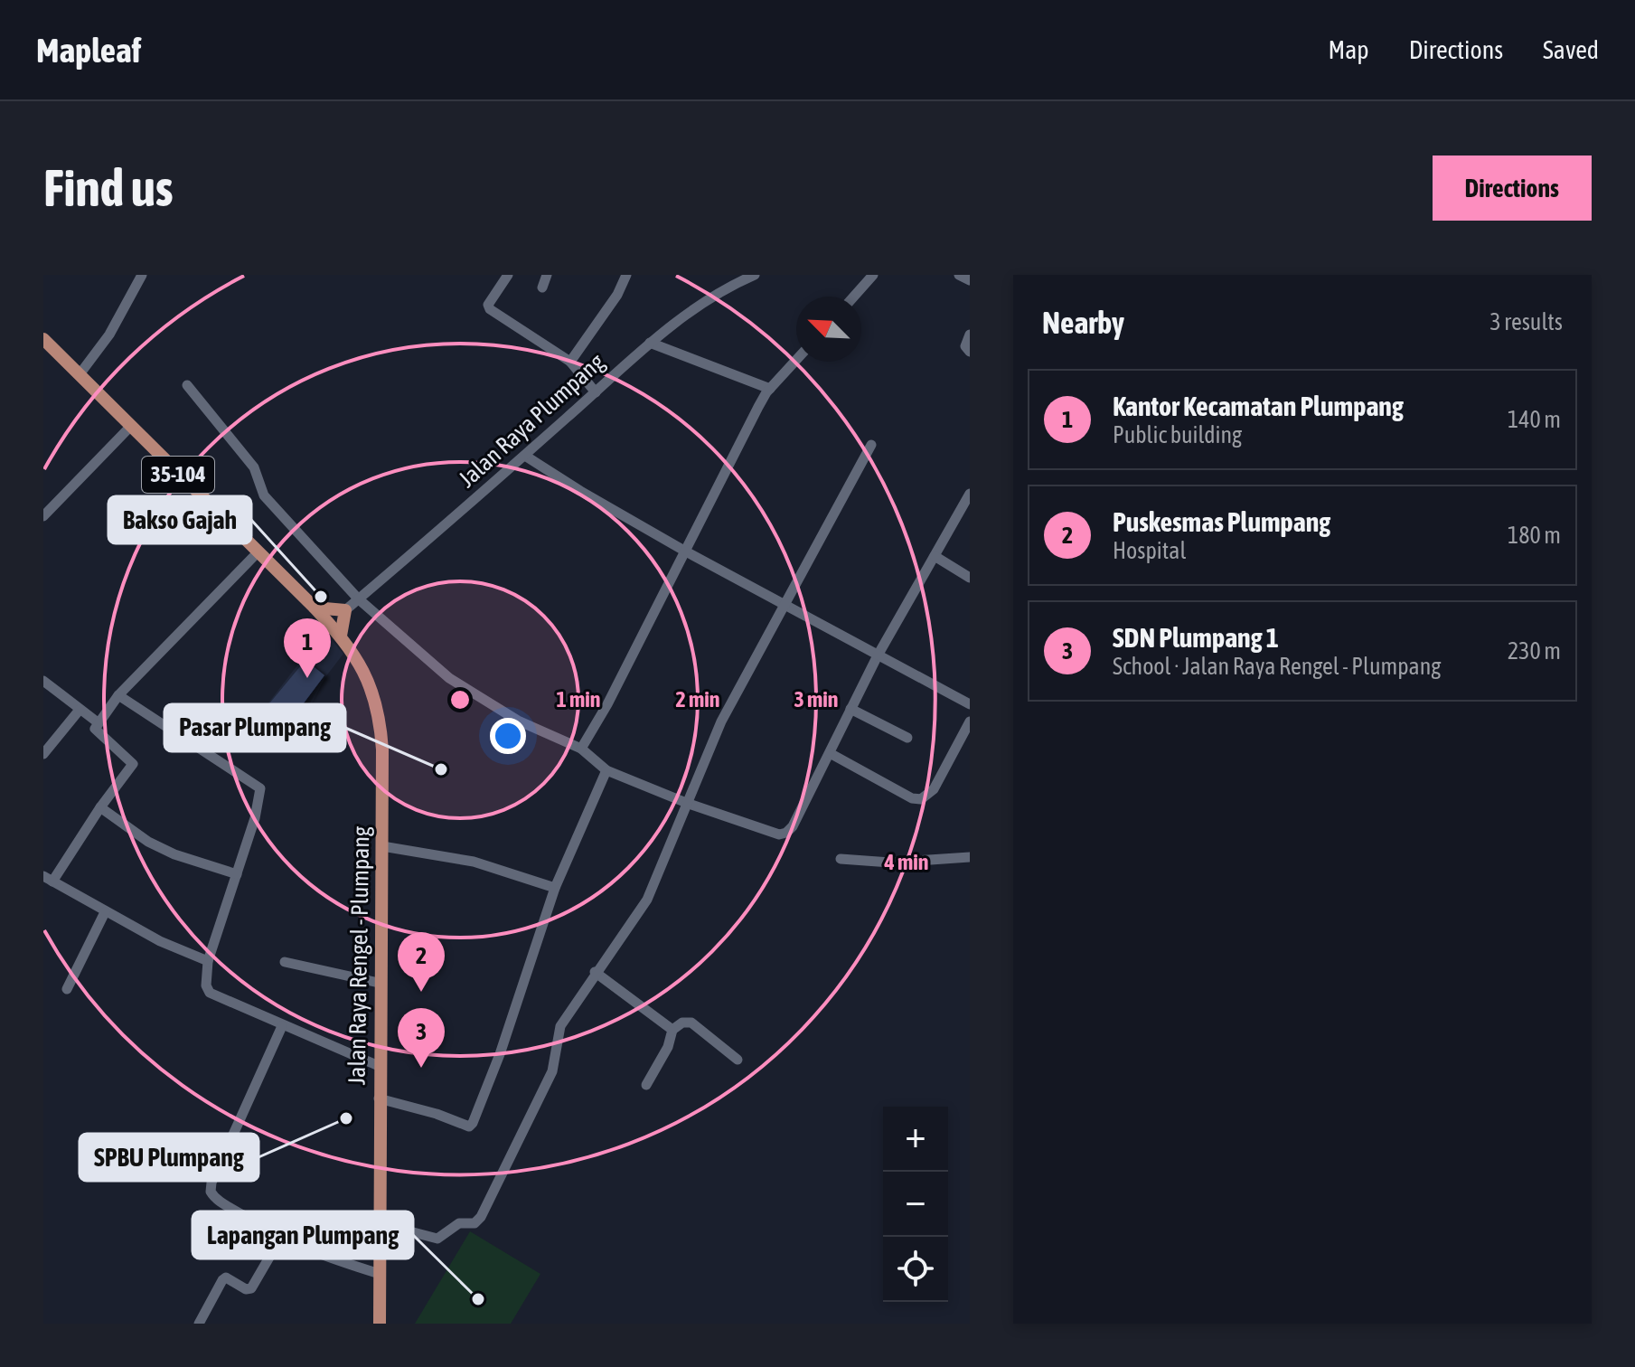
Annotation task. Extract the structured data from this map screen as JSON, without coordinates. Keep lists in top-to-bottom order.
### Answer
{
  "streets": {
    "main road": ["35-104", "Jalan Raya Rengel - Plumpang"],
    "street": ["Jalan Raya Plumpang"]
  },
  "crossings": [
    ["35-104", "Jalan Raya Rengel - Plumpang"]
  ],
  "places": [
    "Bakso Gajah",
    "Pasar Plumpang",
    "SPBU Plumpang",
    "Lapangan Plumpang"
  ],
  "north": "top left",
  "page": {
    "header": "Mapleaf",
    "nav": ["Map", "Directions", "Saved"],
    "buttons": "Directions",
    "title": "Find us",
    "heading": ["Nearby", "3 results"],
    "list": [
      {
        "mark": "1",
        "name": "Kantor Kecamatan Plumpang",
        "note": "Public building",
        "value": "140 m"
      },
      {
        "mark": "2",
        "name": "Puskesmas Plumpang",
        "note": "Hospital",
        "value": "180 m"
      },
      {
        "mark": "3",
        "name": "SDN Plumpang 1",
        "note": "School · Jalan Raya Rengel - Plumpang",
        "value": "230 m"
      }
    ],
    "pins": ["1", "2", "3"],
    "map_buttons": ["+", "−"]
  },
  "rings": [
    "1 min",
    "2 min",
    "3 min",
    "4 min"
  ]
}
